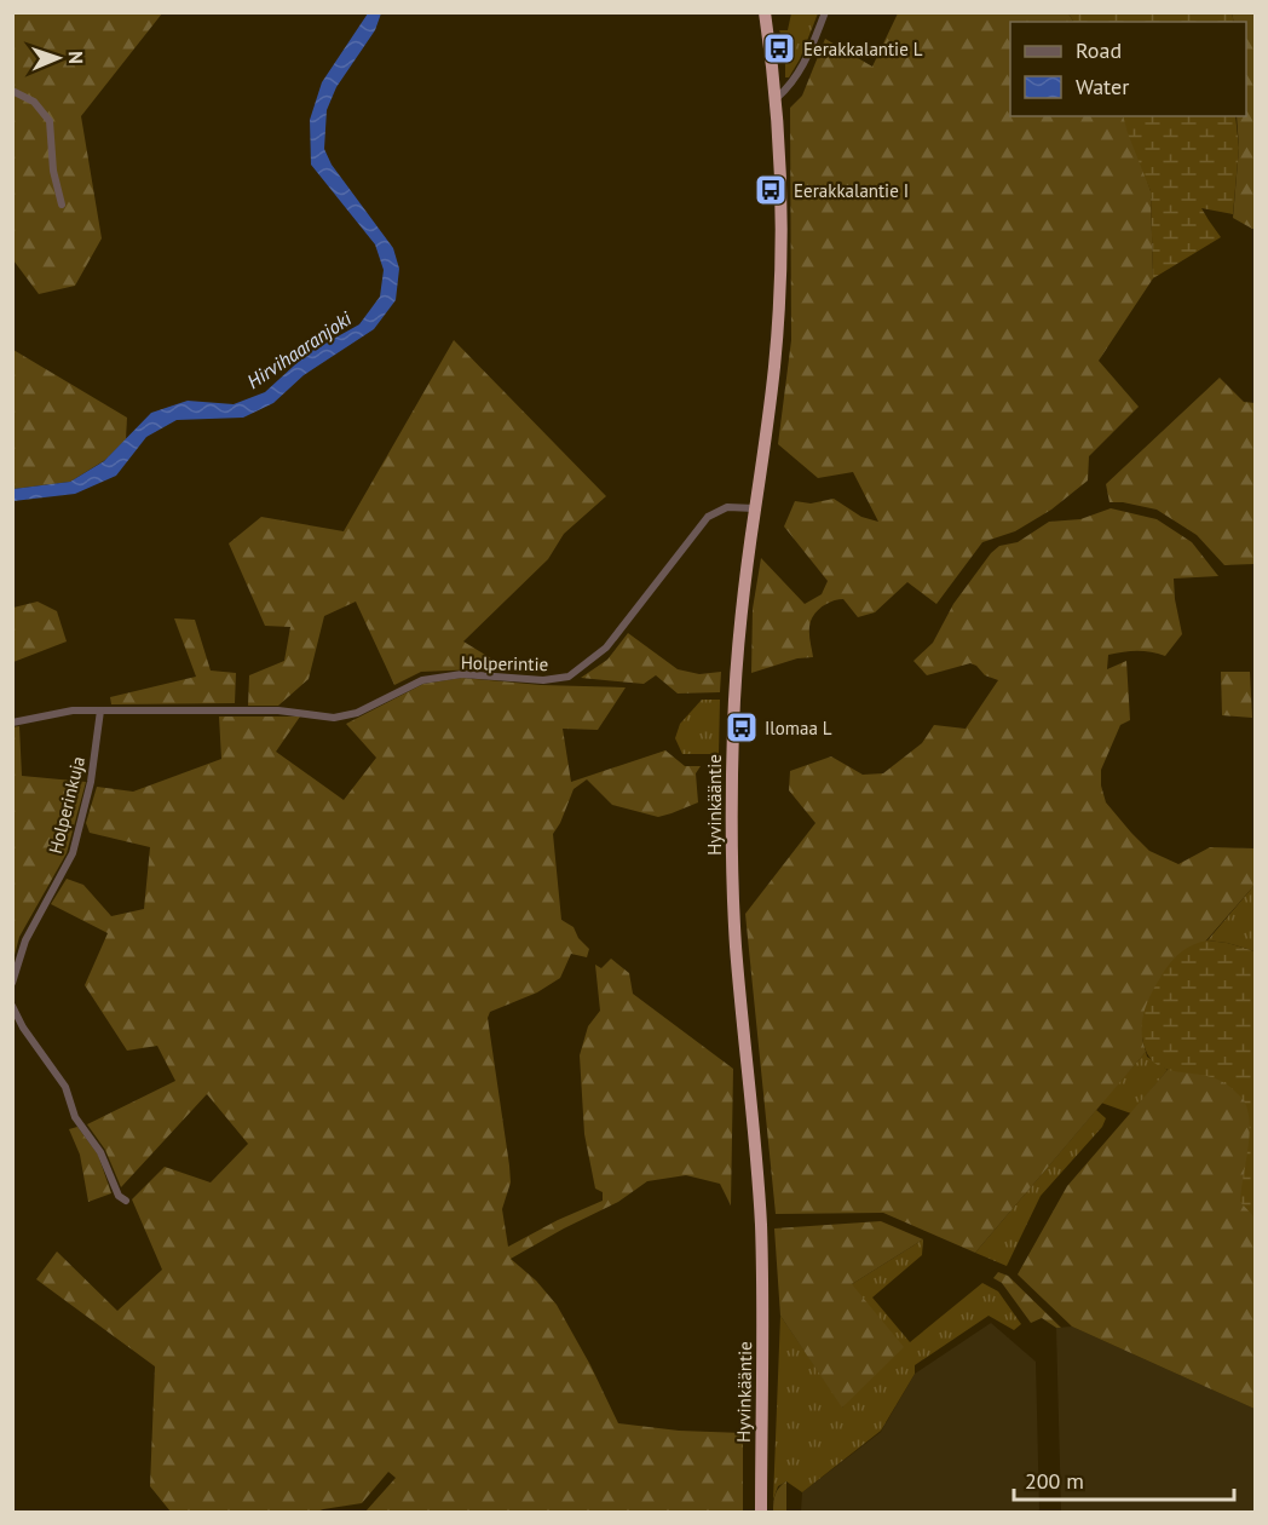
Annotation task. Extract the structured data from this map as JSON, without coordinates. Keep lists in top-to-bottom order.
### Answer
{
  "streets": {
    "highway": ["Hyvinkääntie"],
    "street": ["Holperintie", "Holperinkuja"]
  },
  "crossings": [
    ["Holperintie", "Holperinkuja"],
    ["Holperintie", "Hyvinkääntie"]
  ],
  "water": ["Hirvihaaranjoki"],
  "places": {
    "bus stop": ["Eerakkalantie L", "Eerakkalantie I", "Ilomaa L"]
  },
  "legend": ["Road", "Water"],
  "scale_bar": "200 m",
  "north": "right"
}
